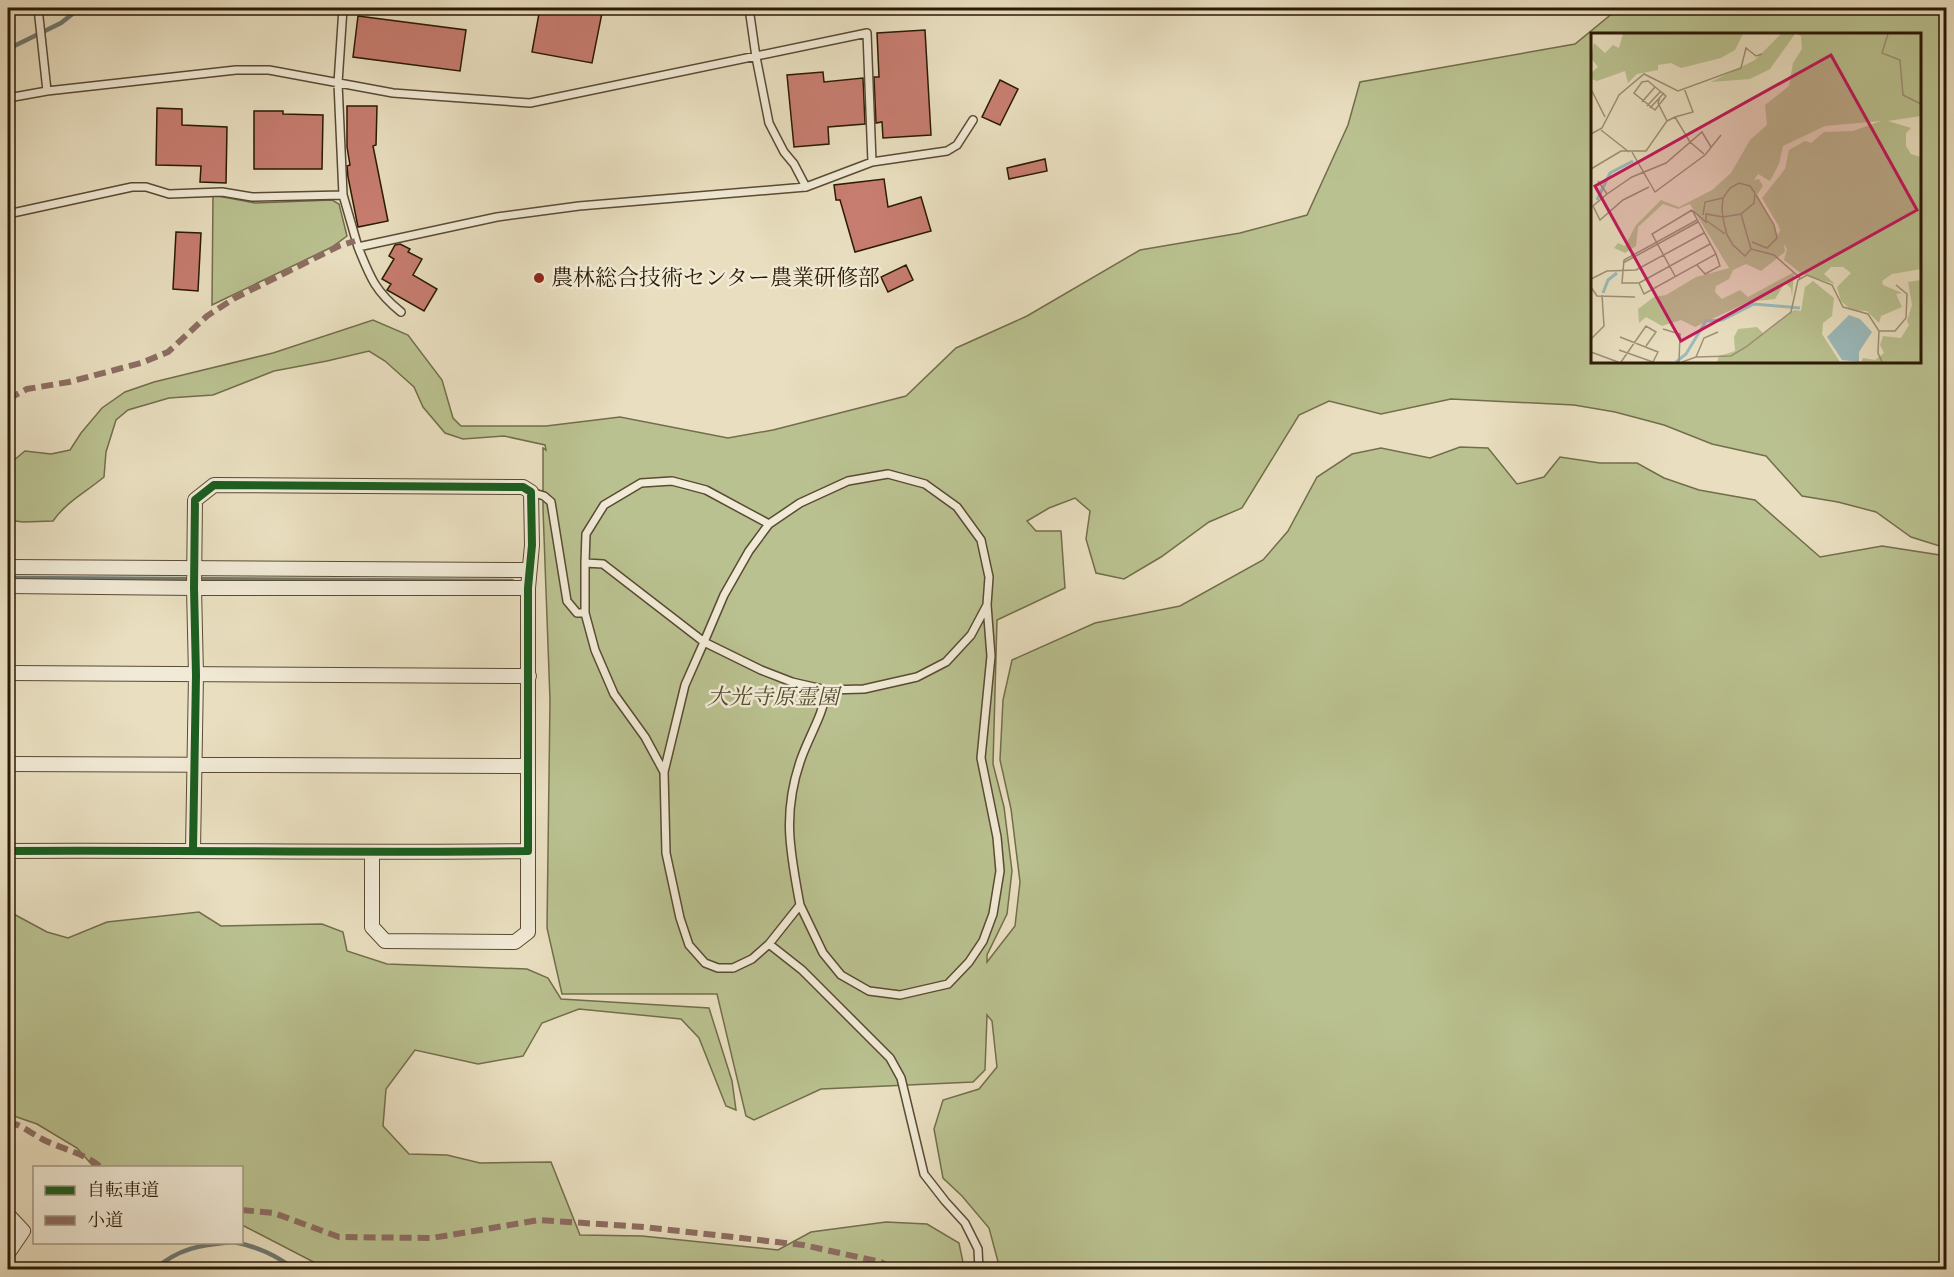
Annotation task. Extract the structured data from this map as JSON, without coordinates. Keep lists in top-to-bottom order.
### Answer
{
  "parks": ["大光寺原霊園"],
  "places": ["農林総合技術センター農業研修部"],
  "legend": ["自転車道", "小道"]
}
